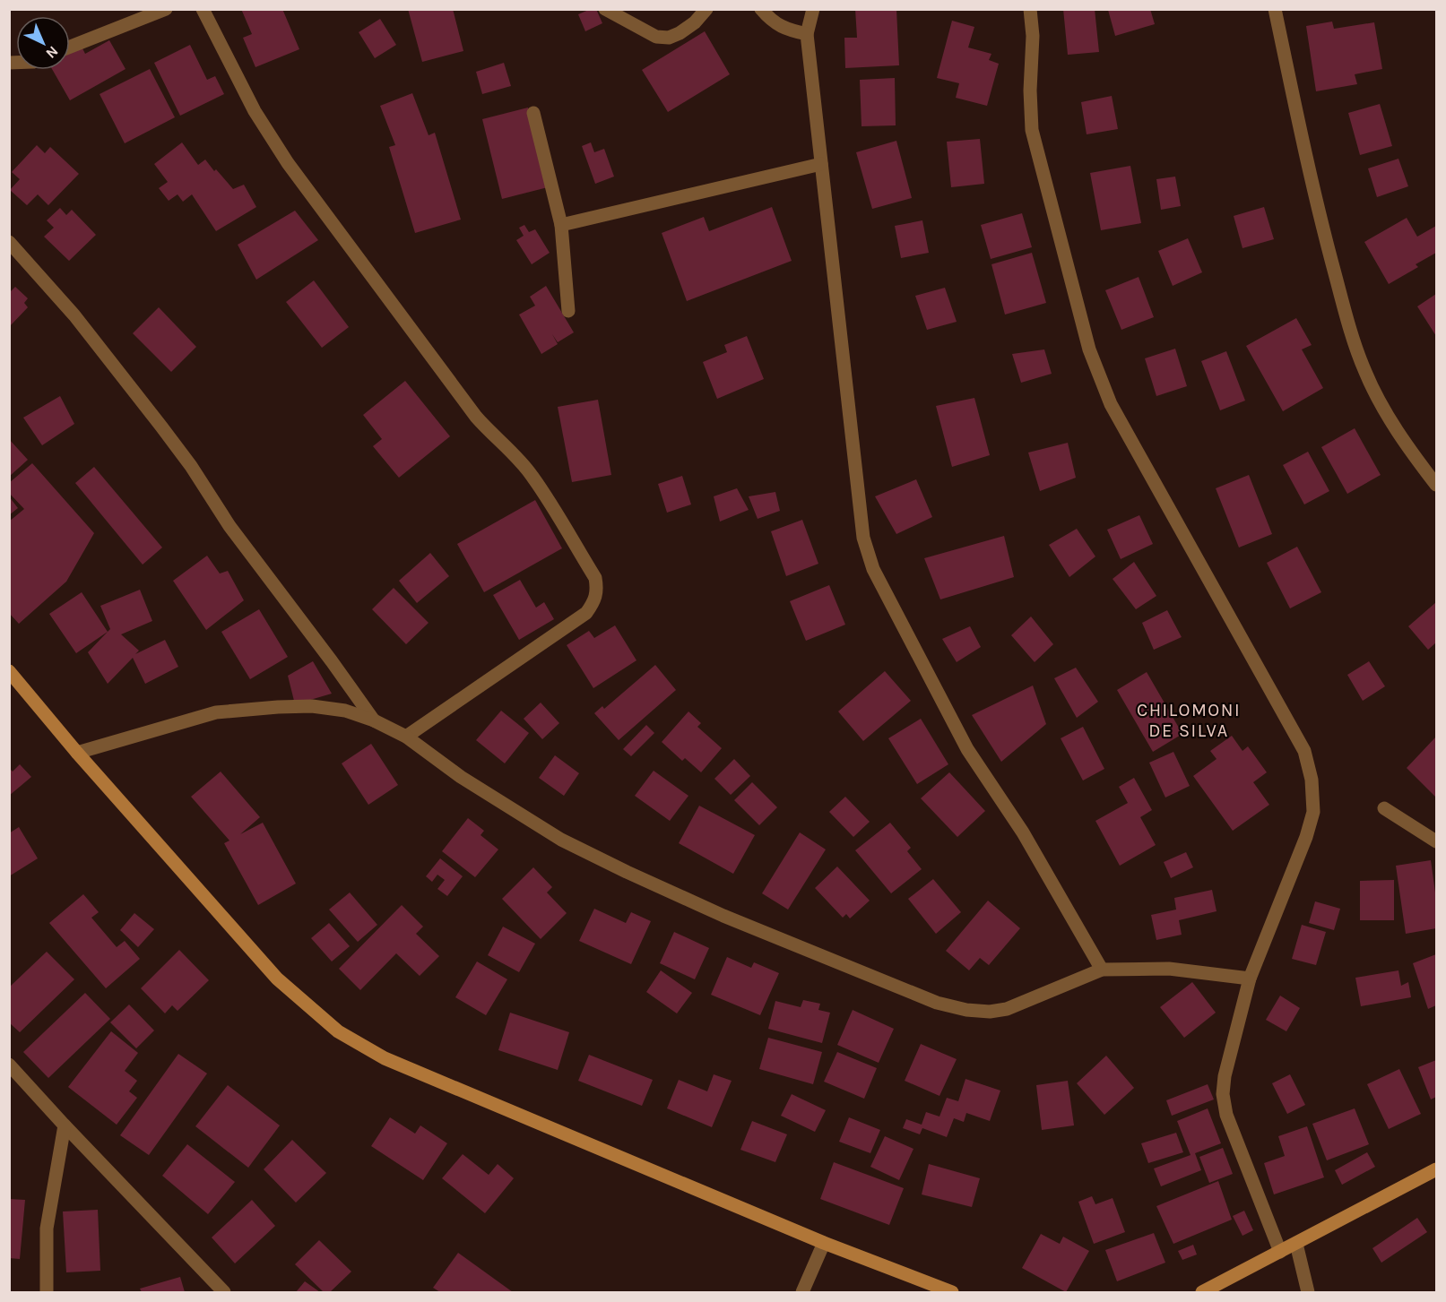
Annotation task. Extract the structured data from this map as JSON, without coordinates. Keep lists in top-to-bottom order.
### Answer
{
  "districts": ["CHILOMONI DE SILVA"],
  "north": "bottom right"
}
